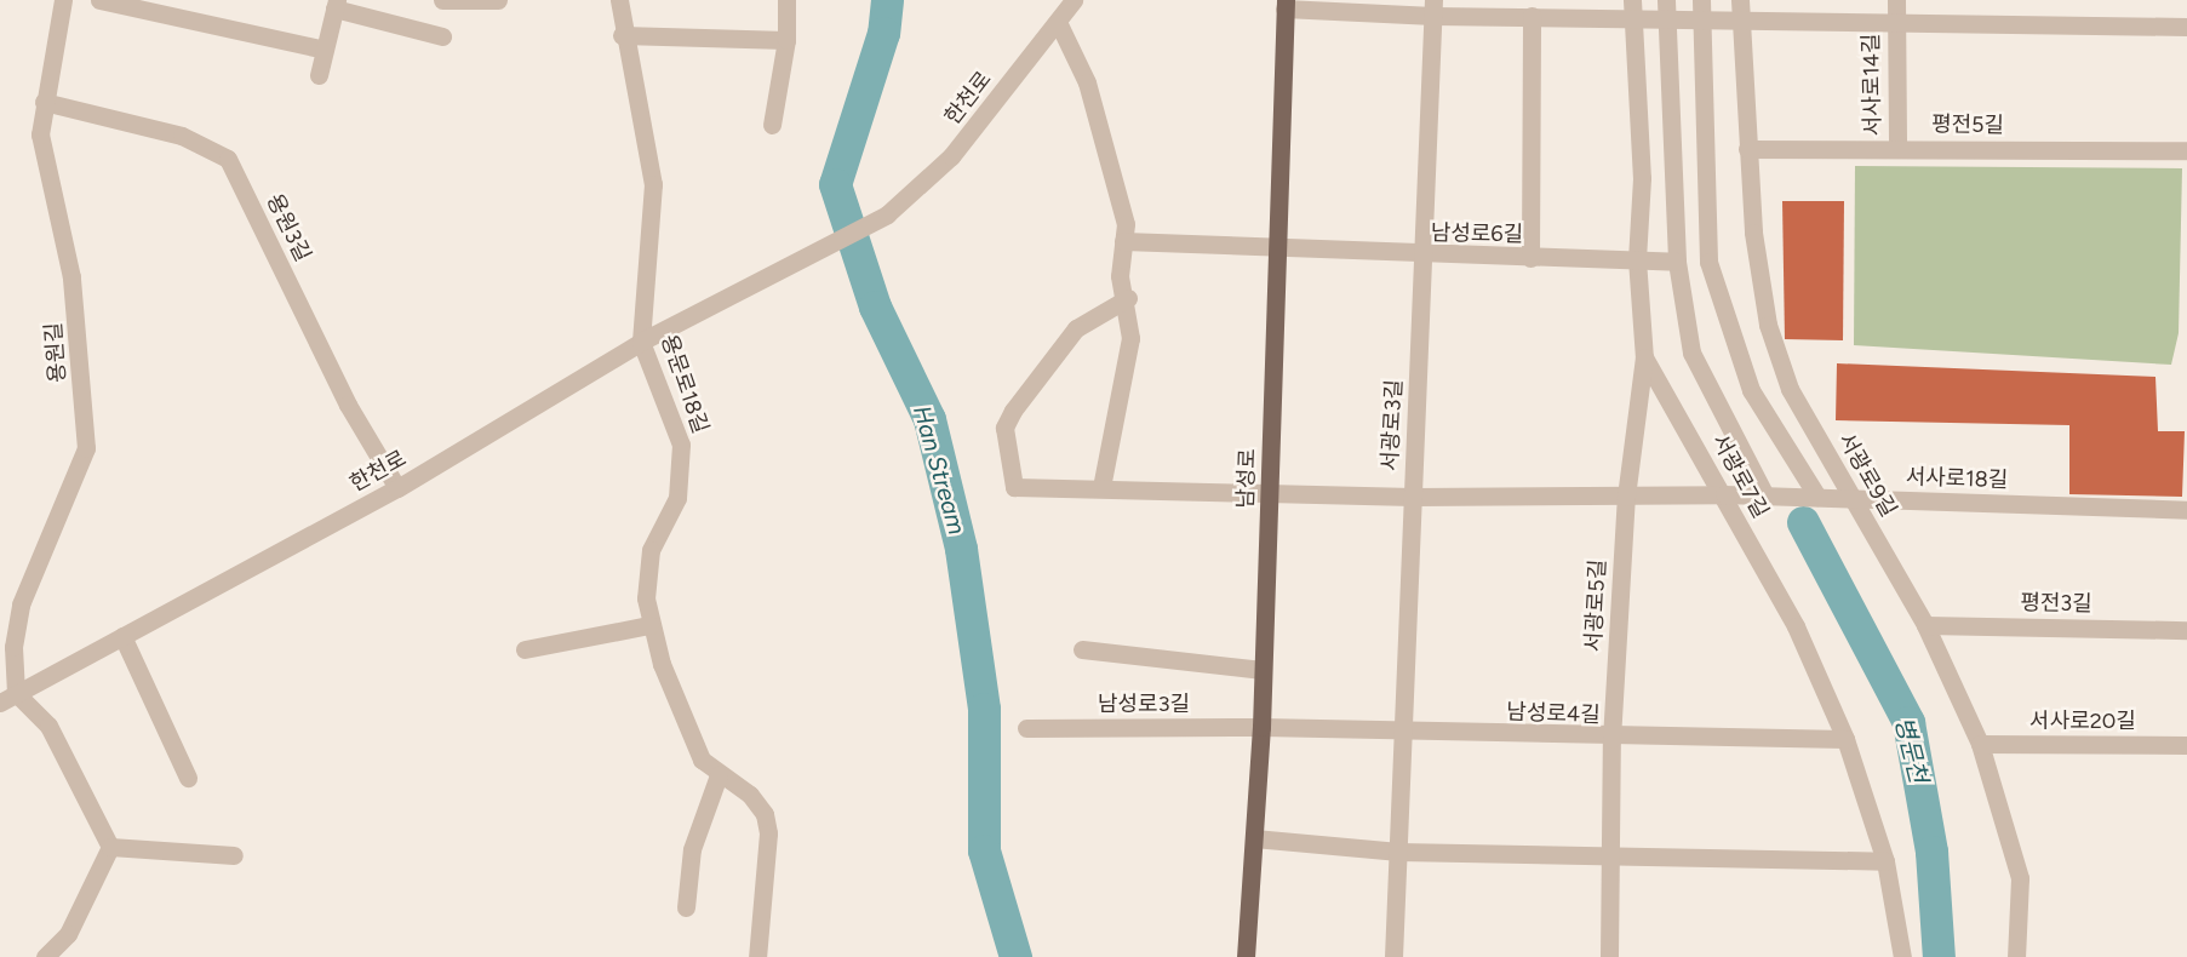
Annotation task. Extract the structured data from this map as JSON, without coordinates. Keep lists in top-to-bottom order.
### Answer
{
  "streets": {
    "main road": ["남성로"],
    "street": [
      "서사로14길",
      "한천로",
      "평전5길",
      "용원3길",
      "남성로6길",
      "용원길",
      "용문로18길",
      "서광로3길",
      "서광로9길",
      "서광로7길",
      "서사로18길",
      "평전3길",
      "서광로5길",
      "남성로3길",
      "남성로4길",
      "서사로20길"
    ]
  },
  "crossings": [
    ["서사로14길", "평전5길"],
    ["서사로14길", "서광로3길"],
    ["서사로14길", "서광로9길"],
    ["서사로14길", "서광로7길"],
    ["서사로14길", "남성로"],
    ["한천로", "용원3길"],
    ["한천로", "용원길"],
    ["한천로", "용문로18길"],
    ["평전5길", "서광로9길"],
    ["용원3길", "용원길"],
    ["남성로6길", "서광로3길"],
    ["남성로6길", "서광로7길"],
    ["남성로6길", "남성로"],
    ["서광로3길", "남성로4길"],
    ["서광로9길", "서사로18길"],
    ["서광로9길", "평전3길"],
    ["서광로9길", "서사로20길"],
    ["서광로7길", "서사로18길"],
    ["서광로7길", "서광로5길"],
    ["서광로7길", "남성로4길"],
    ["남성로", "남성로3길"],
    ["남성로", "남성로4길"],
    ["서광로5길", "남성로4길"],
    ["남성로3길", "남성로4길"]
  ],
  "water": ["Han Stream", "병문천"]
}
